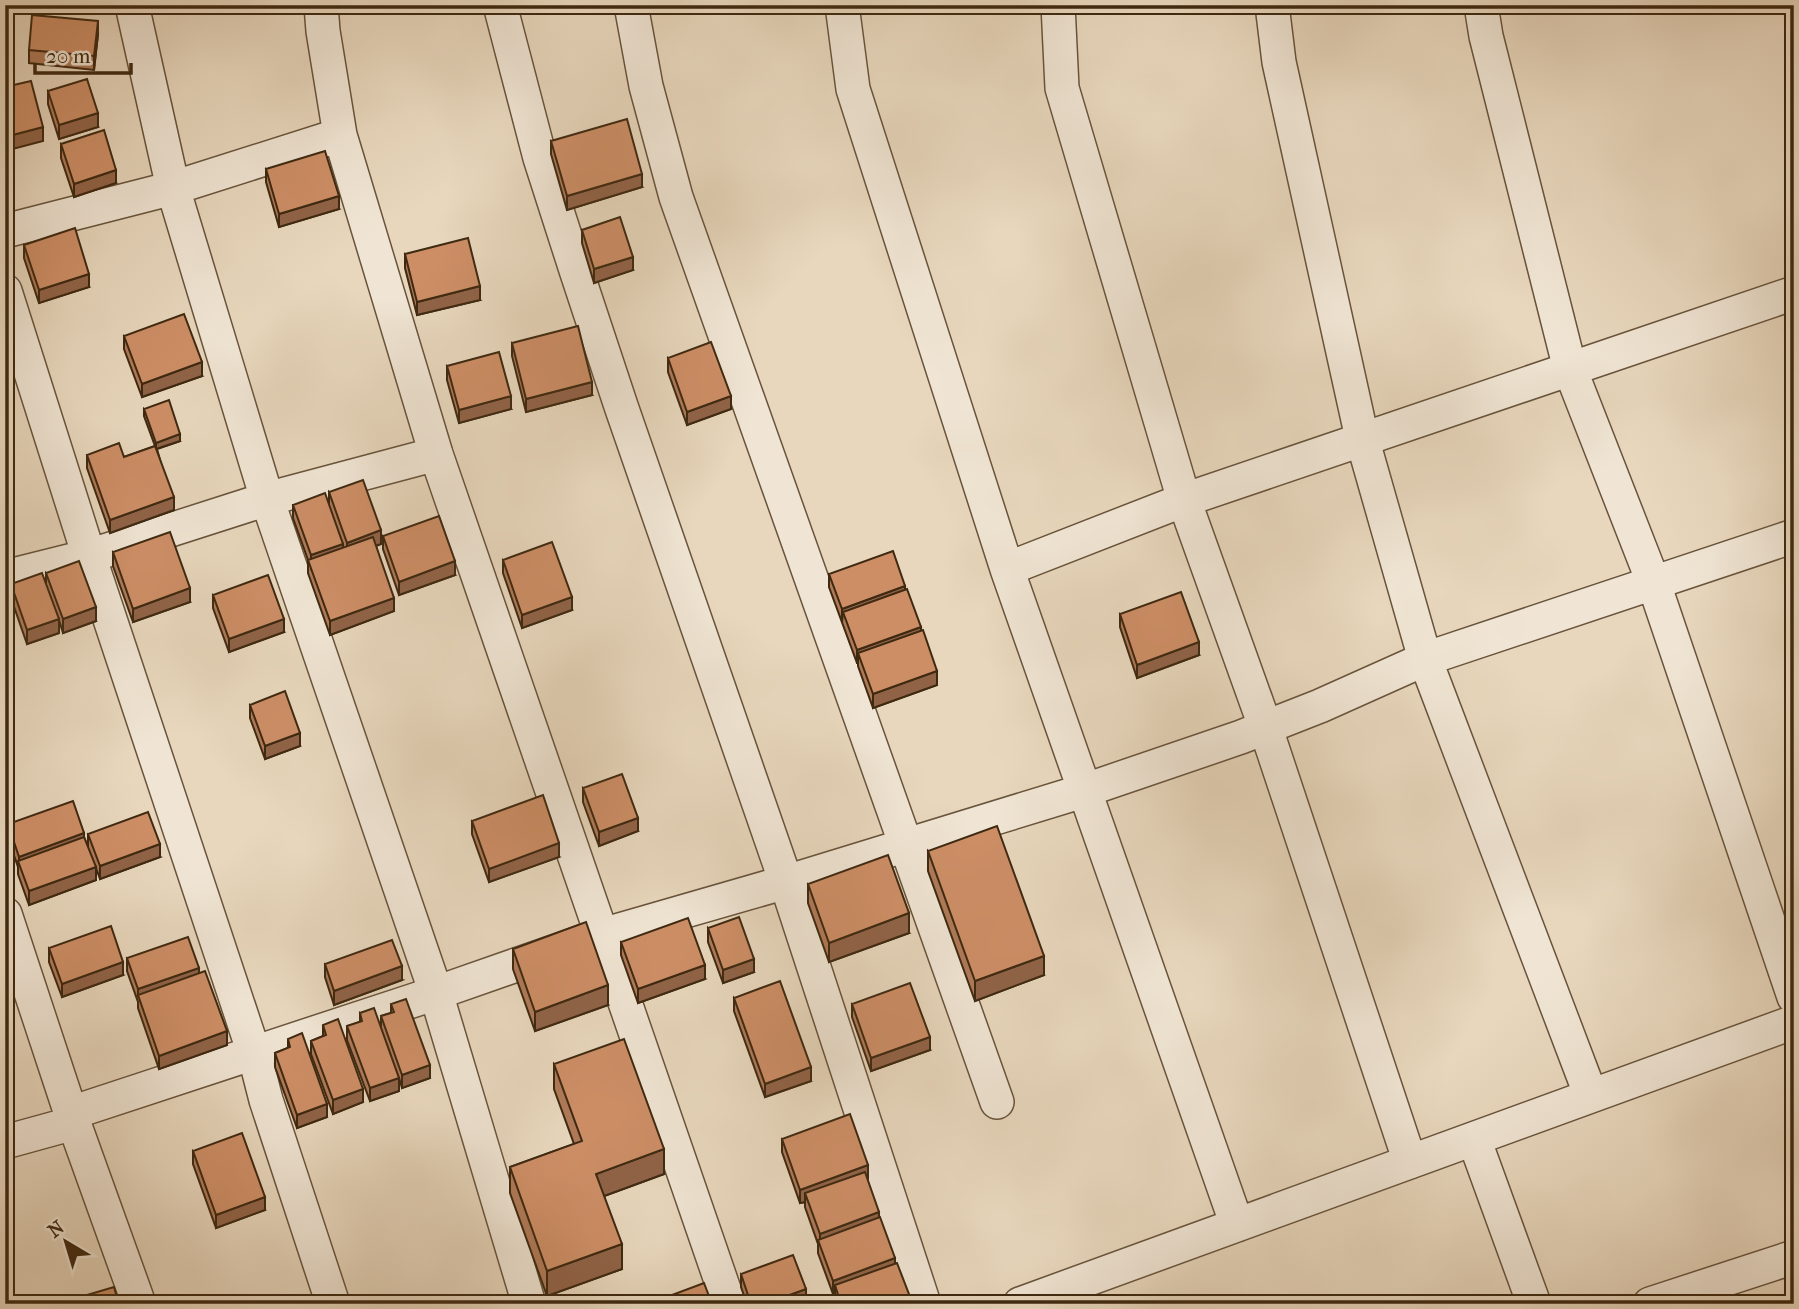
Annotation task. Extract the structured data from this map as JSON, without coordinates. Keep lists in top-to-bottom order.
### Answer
{
  "scale_bar": "20 m",
  "north": "top left"
}
